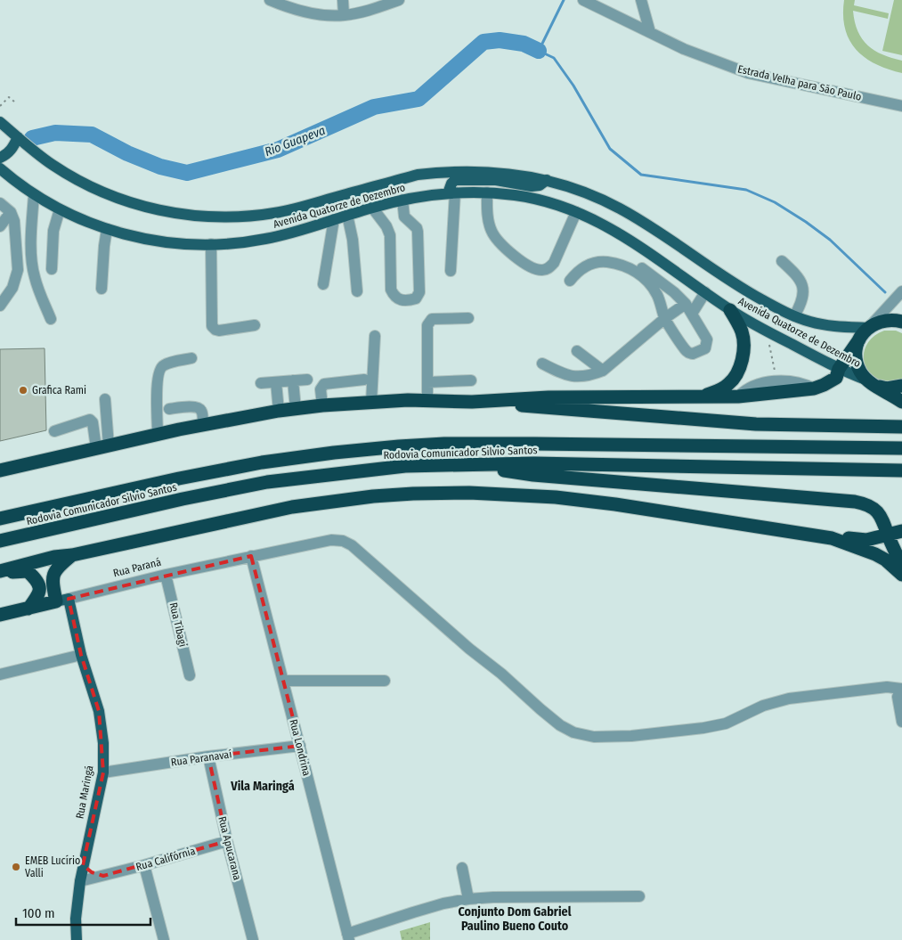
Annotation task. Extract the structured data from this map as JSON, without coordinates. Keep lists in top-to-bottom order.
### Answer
{
  "streets": {
    "highway": ["Rodovia Comunicador Silvio Santos", "Rua Paraná"],
    "main road": ["Avenida Quatorze de Dezembro", "Rua Maringá"],
    "street": [
      "Estrada Velha para São Paulo",
      "Rua Tibagi",
      "Rua Londrina",
      "Rua Paranavaí",
      "Rua Apucarana",
      "Rua Califórnia"
    ]
  },
  "crossings": [
    ["Rua Paraná", "Rua Tibagi"],
    ["Rua Paraná", "Rua Londrina"],
    ["Rua Paraná", "Rua Maringá"],
    ["Rua Londrina", "Rua Paranavaí"],
    ["Rua Paranavaí", "Rua Maringá"],
    ["Rua Paranavaí", "Rua Apucarana"],
    ["Rua Maringá", "Rua Califórnia"],
    ["Rua Apucarana", "Rua Califórnia"]
  ],
  "districts": ["Vila Maringá", "Conjunto Dom Gabriel Paulino Bueno Couto"],
  "water": ["Rio Guapeva"],
  "places": ["Grafica Rami", "EMEB Lucírio Valli"],
  "scale_bar": "100 m"
}
